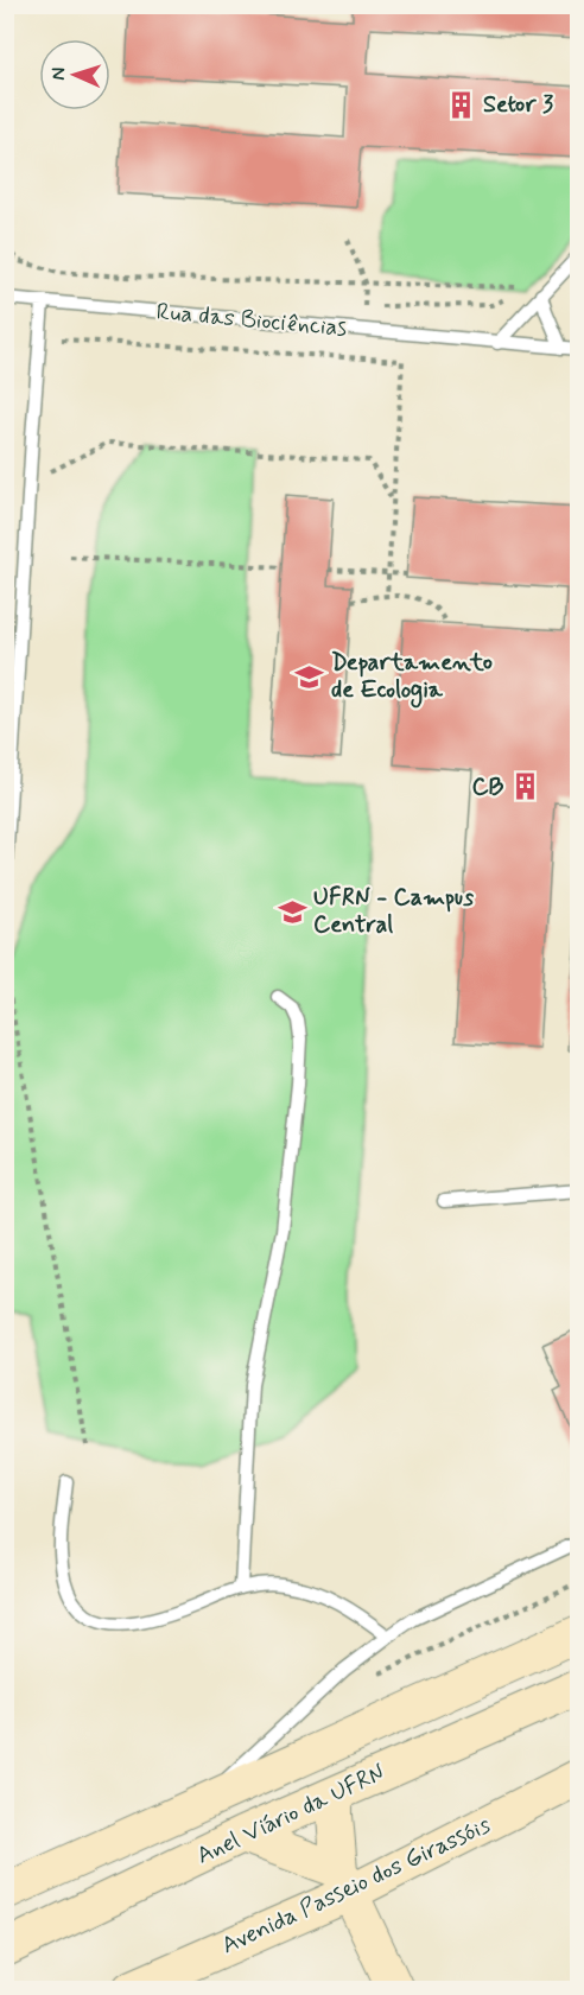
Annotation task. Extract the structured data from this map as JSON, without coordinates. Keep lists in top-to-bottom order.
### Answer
{
  "streets": {
    "main road": ["Anel Viário da UFRN", "Avenida Passeio dos Girassóis"],
    "lane": ["Rua das Biociências"]
  },
  "places": {
    "building": ["Setor 3", "CB"],
    "school or university": ["Departamento de Ecologia", "UFRN - Campus Central"]
  },
  "north": "left"
}
